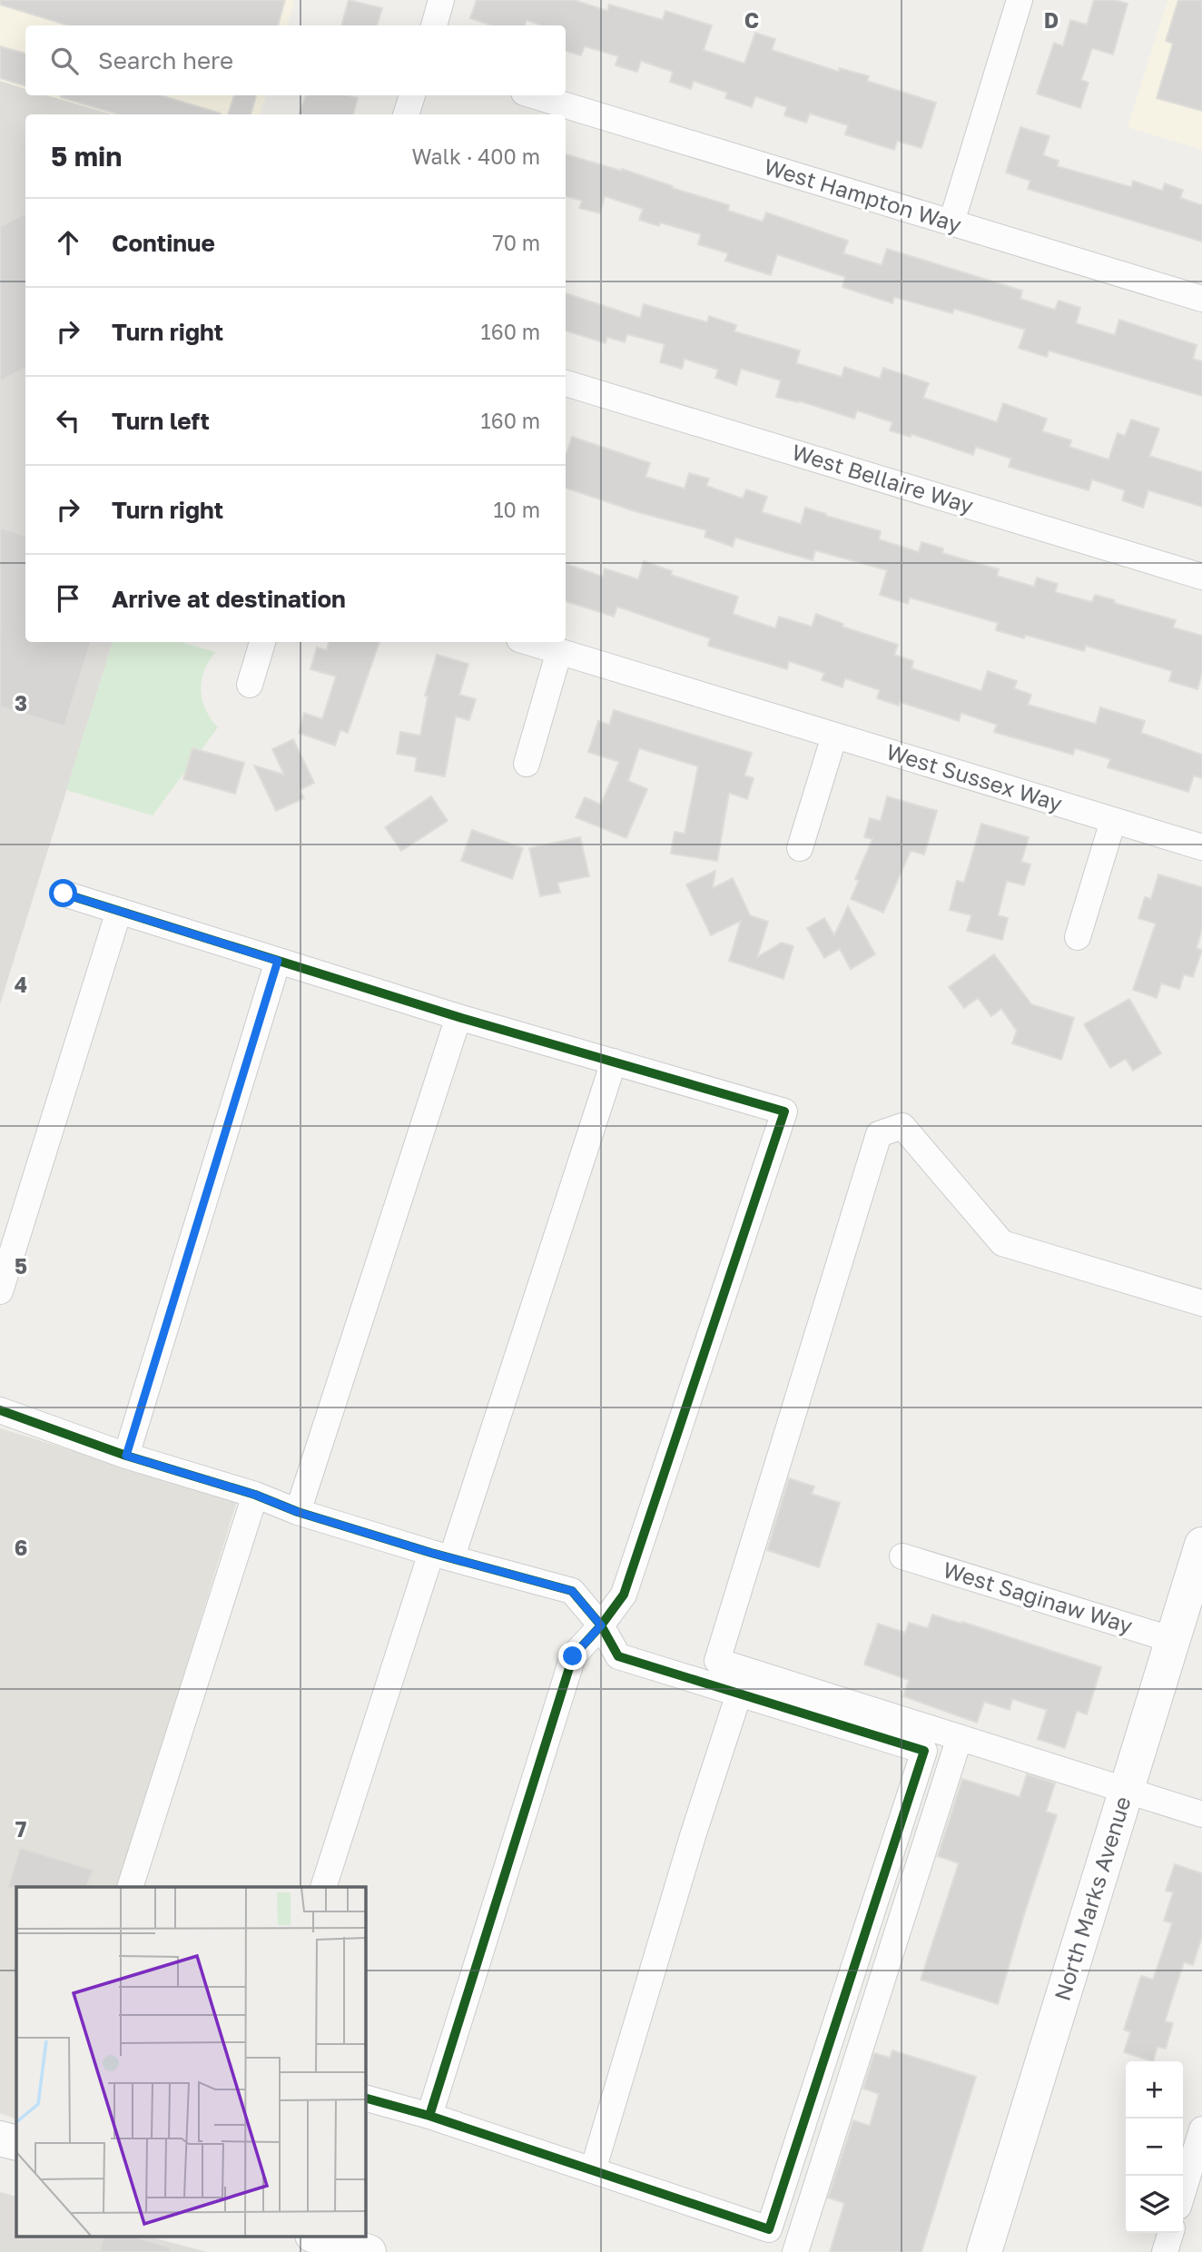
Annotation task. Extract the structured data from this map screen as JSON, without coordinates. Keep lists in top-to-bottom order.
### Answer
{
  "streets": {
    "main road": ["North Marks Avenue"],
    "street": [
      "West Hampton Way",
      "West Bellaire Way",
      "West Sussex Way",
      "West Saginaw Way"
    ]
  },
  "crossings": [
    ["West Saginaw Way", "North Marks Avenue"]
  ],
  "page": {
    "search": "Search here",
    "heading": ["5 min", "Walk · 400 m"],
    "list": [
      ["Continue", "70 m"],
      ["Turn right", "160 m"],
      ["Turn left", "160 m"],
      ["Turn right", "10 m"],
      "Arrive at destination"
    ],
    "map_buttons": ["+", "−"]
  },
  "grid": {
    "columns": ["C", "D"],
    "rows": [
      "3",
      "4",
      "5",
      "6",
      "7"
    ]
  }
}
